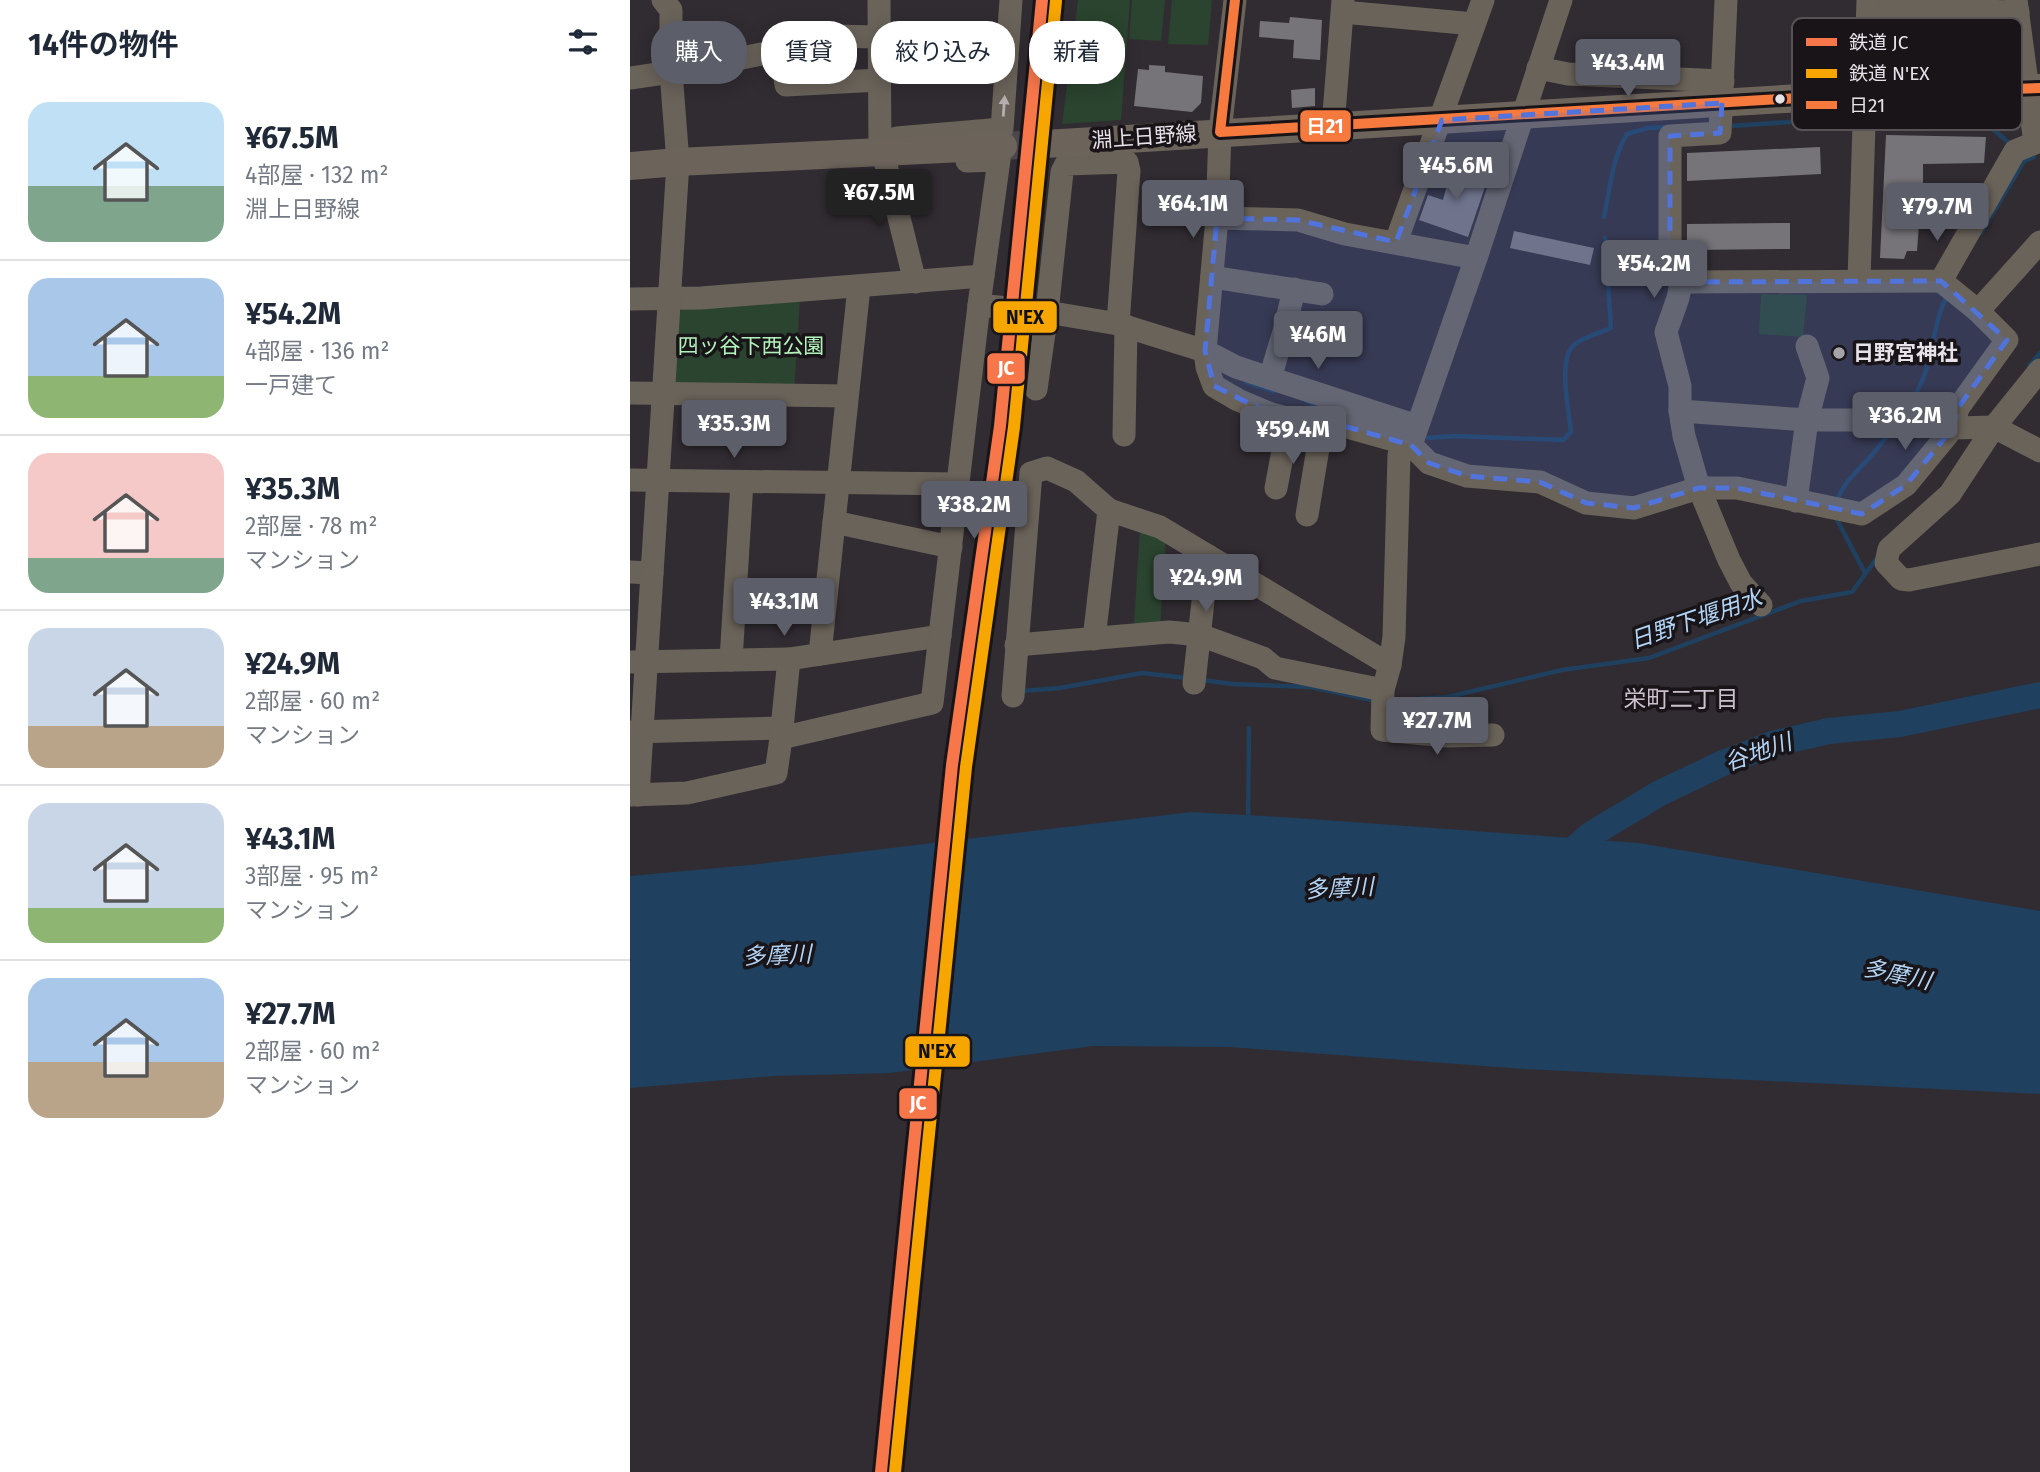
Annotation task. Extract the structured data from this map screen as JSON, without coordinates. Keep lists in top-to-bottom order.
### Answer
{
  "streets": {
    "main road": ["淵上日野線"]
  },
  "districts": ["栄町二丁目"],
  "water": ["日野下堰用水", "谷地川", "多摩川"],
  "parks": ["四ッ谷下西公園"],
  "places": ["日野宮神社"],
  "lines": ["rail line JC", "transit line 日21", "rail line N'EX"],
  "legend": ["鉄道 JC", "鉄道 N'EX", "日21"],
  "page": {
    "heading": "14件の物件",
    "chip": [
      "購入",
      "賃貸",
      "絞り込み",
      "新着"
    ],
    "price": [
      "¥43.4M",
      "¥45.6M",
      "¥67.5M",
      "¥64.1M",
      "¥79.7M",
      "¥54.2M",
      "¥46M",
      "¥36.2M",
      "¥35.3M",
      "¥59.4M",
      "¥38.2M",
      "¥24.9M",
      "¥43.1M",
      "¥27.7M"
    ],
    "list": [
      {
        "name": "¥67.5M",
        "note": "4部屋 · 132 m² · 淵上日野線"
      },
      {
        "name": "¥54.2M",
        "note": "4部屋 · 136 m² · 一戸建て"
      },
      {
        "name": "¥35.3M",
        "note": "2部屋 · 78 m² · マンション"
      },
      {
        "name": "¥24.9M",
        "note": "2部屋 · 60 m² · マンション"
      },
      {
        "name": "¥43.1M",
        "note": "3部屋 · 95 m² · マンション"
      },
      {
        "name": "¥27.7M",
        "note": "2部屋 · 60 m² · マンション"
      }
    ]
  }
}
